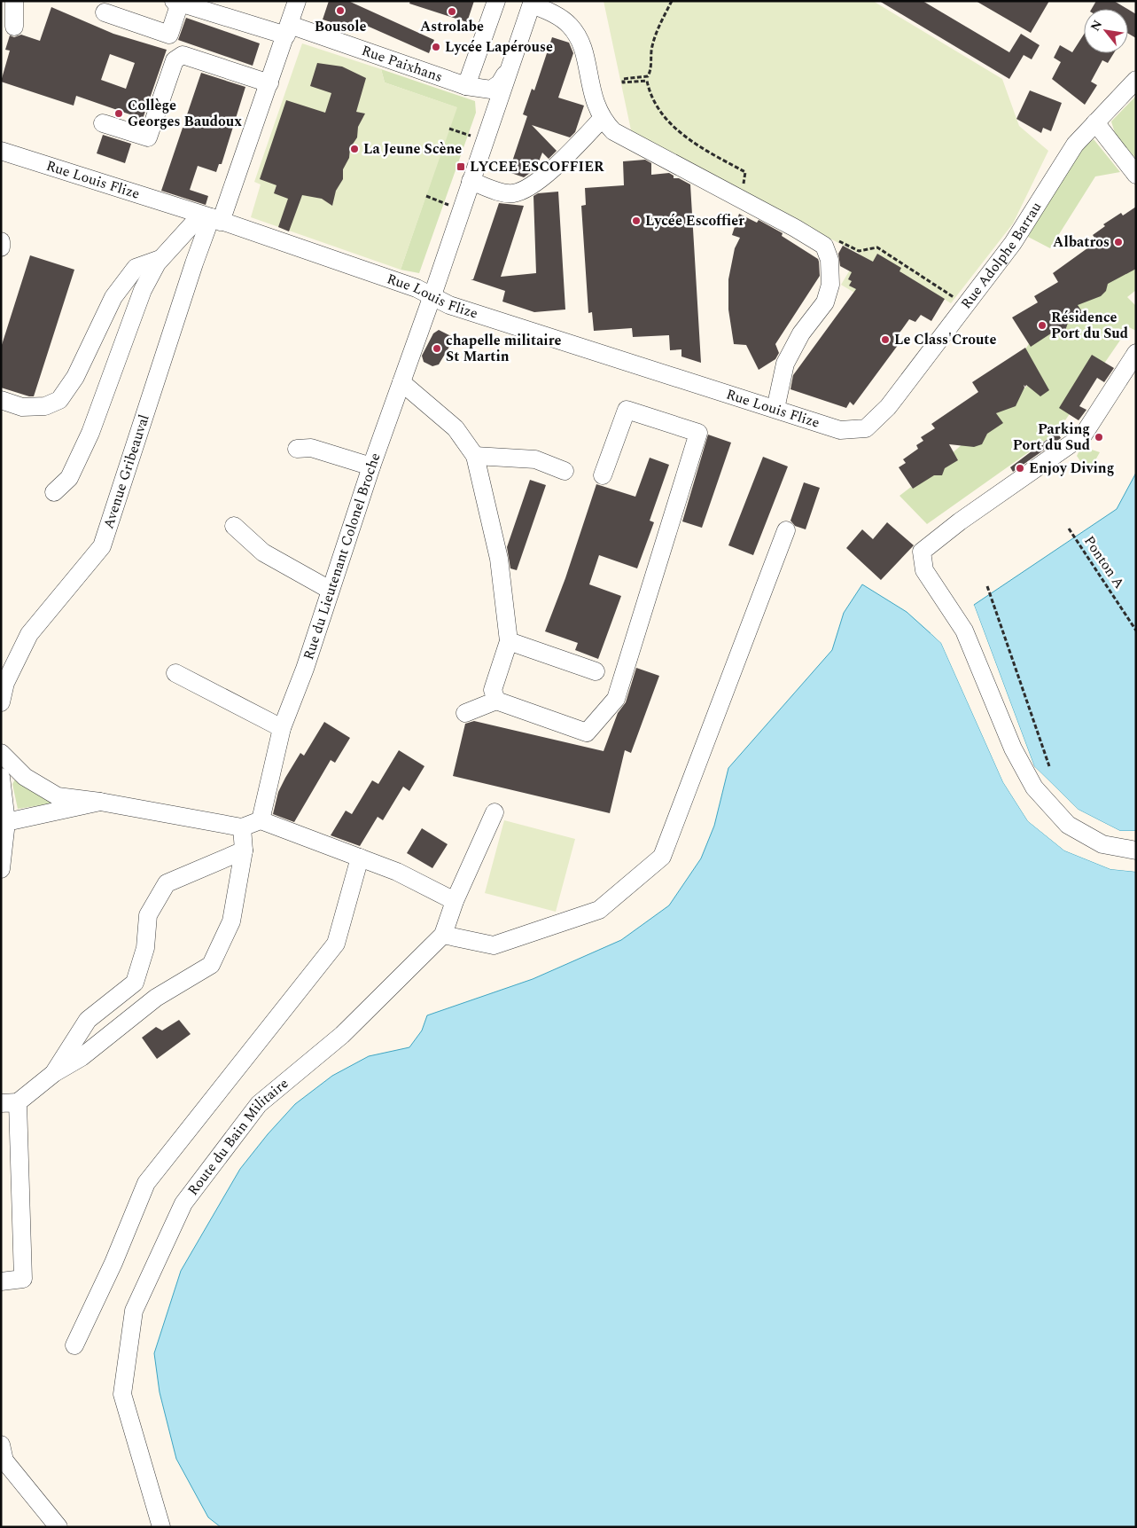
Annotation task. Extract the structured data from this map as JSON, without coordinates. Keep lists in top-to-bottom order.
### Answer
{
  "streets": {
    "street": [
      "Rue Paixhans",
      "Rue Louis Flize",
      "Rue Adolphe Barrau",
      "Avenue Gribeauval",
      "Rue du Lieutenant Colonel Broche",
      "Route du Bain Militaire"
    ],
    "path": ["Ponton A"]
  },
  "crossings": [
    ["Rue Paixhans", "Avenue Gribeauval"],
    ["Rue Paixhans", "Rue du Lieutenant Colonel Broche"],
    ["Rue Louis Flize", "Rue Adolphe Barrau"],
    ["Rue Louis Flize", "Avenue Gribeauval"],
    ["Rue Louis Flize", "Rue du Lieutenant Colonel Broche"]
  ],
  "places": {
    "other": [
      "Bousole",
      "Astrolabe",
      "Lycée Lapérouse",
      "Collège Georges Baudoux",
      "La Jeune Scène",
      "Lycée Escoffier",
      "Albatros",
      "Résidence Port du Sud",
      "Le Class'Croute",
      "chapelle militaire St Martin",
      "Parking Port du Sud",
      "Enjoy Diving"
    ],
    "transit": ["LYCEE ESCOFFIER"]
  },
  "north": "top left"
}
